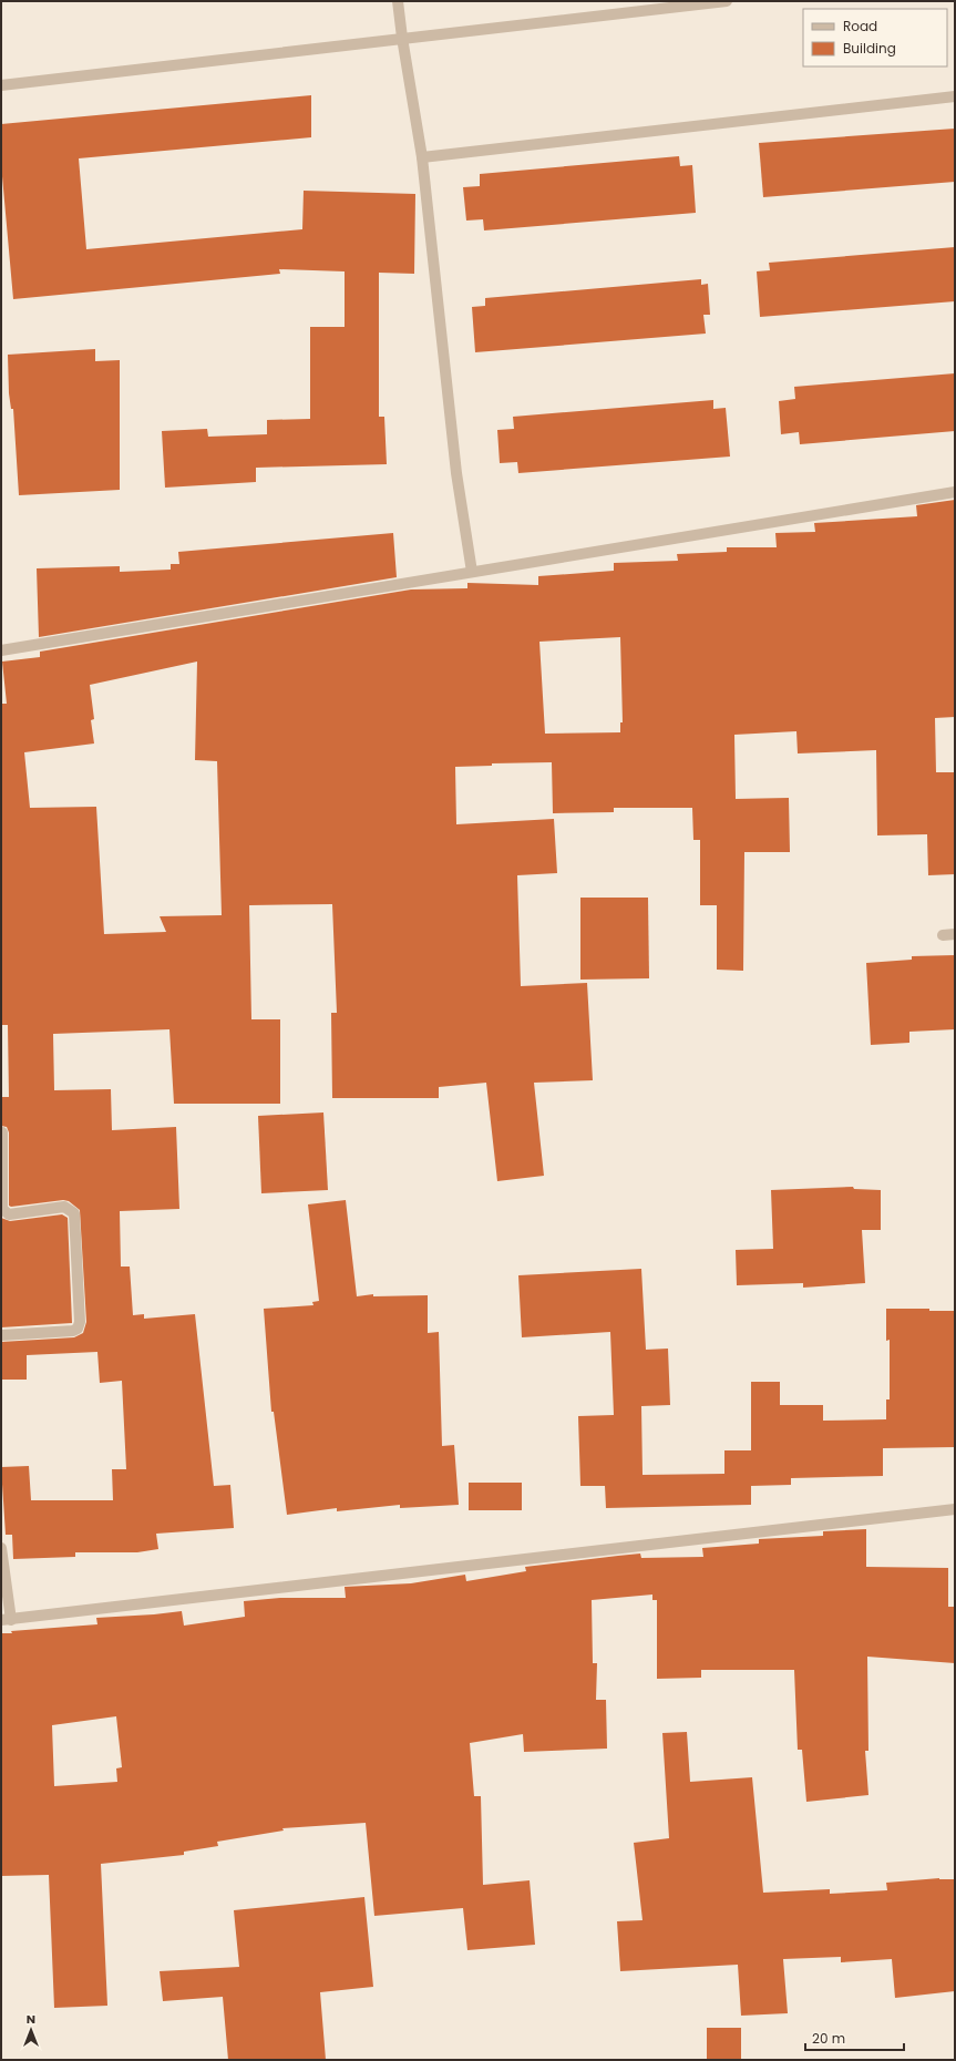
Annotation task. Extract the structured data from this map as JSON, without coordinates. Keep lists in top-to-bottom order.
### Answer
{
  "legend": ["Road", "Building"],
  "scale_bar": "20 m",
  "north": "top"
}
